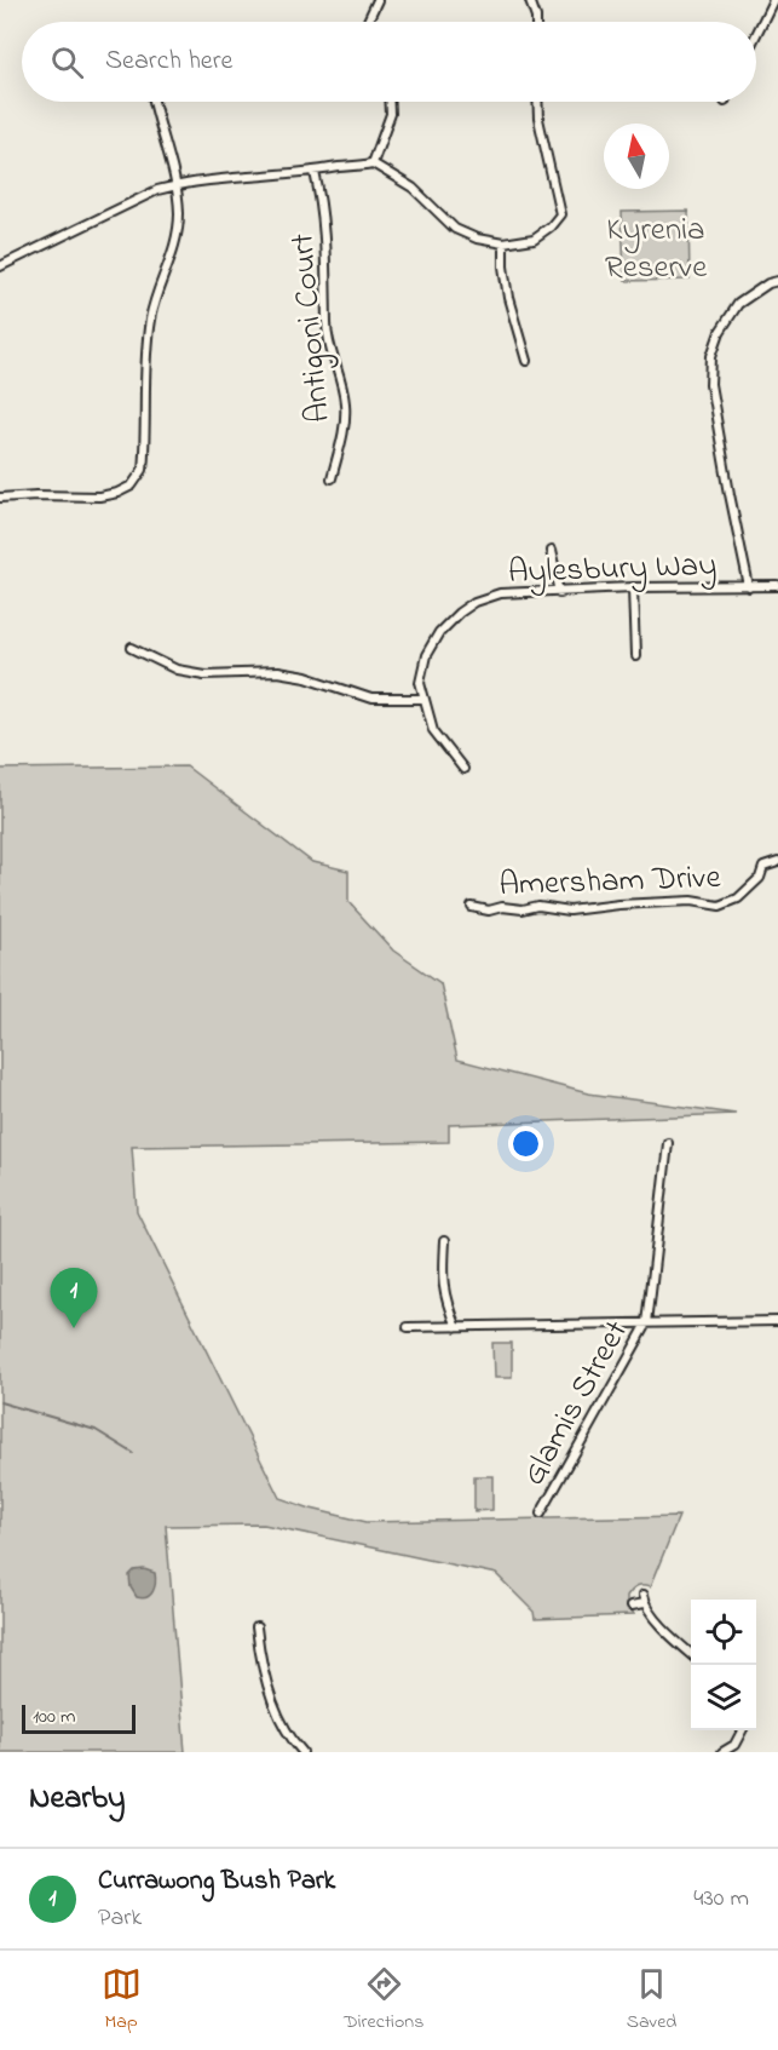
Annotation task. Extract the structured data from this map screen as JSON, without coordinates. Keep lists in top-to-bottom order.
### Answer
{
  "streets": {
    "street": [
      "Antigoni Court",
      "Aylesbury Way",
      "Amersham Drive",
      "Glamis Street"
    ]
  },
  "parks": ["Kyrenia Reserve"],
  "scale_bar": "100 m",
  "north": "top",
  "page": {
    "search": "Search here",
    "pins": "1",
    "scale": "100 m",
    "heading": "Nearby",
    "list": [
      {
        "mark": "1",
        "name": "Currawong Bush Park",
        "note": "Park",
        "value": "430 m"
      }
    ],
    "nav": ["Map", "Directions", "Saved"]
  }
}
